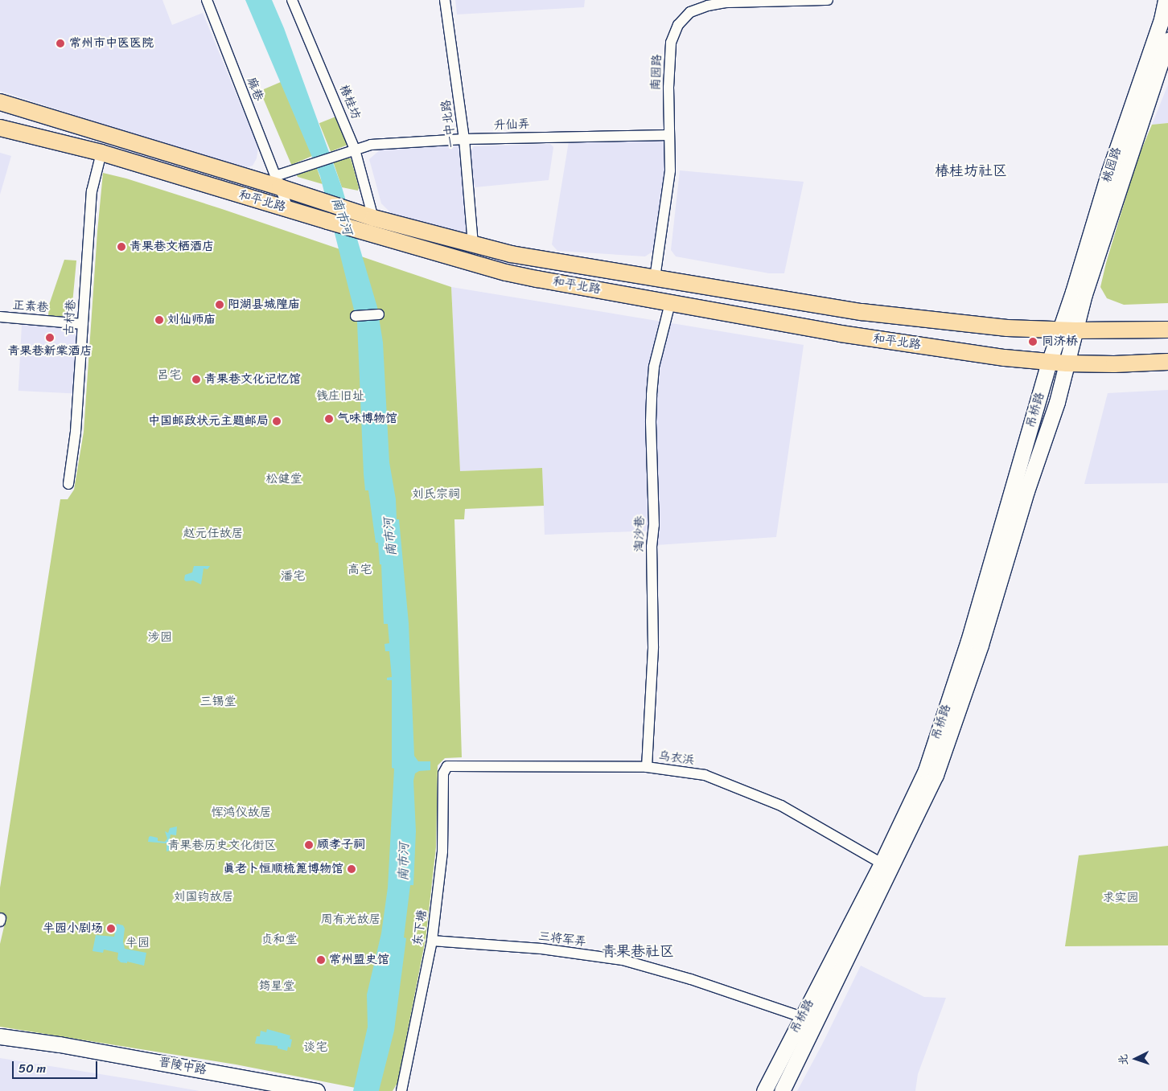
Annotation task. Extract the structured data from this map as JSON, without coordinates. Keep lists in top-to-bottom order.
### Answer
{
  "streets": {
    "main road": [
      "桃园路",
      "和平北路",
      "吊桥路",
      "晋陵中路"
    ],
    "street": [
      "南园路",
      "麻巷",
      "椿桂坊",
      "一中北路",
      "升仙弄",
      "正素巷",
      "古村巷",
      "淘沙巷",
      "乌衣浜",
      "东下塘",
      "三将军弄"
    ]
  },
  "crossings": [
    ["南园路", "升仙弄"],
    ["南园路", "和平北路"],
    ["麻巷", "升仙弄"],
    ["麻巷", "和平北路"],
    ["椿桂坊", "升仙弄"],
    ["椿桂坊", "和平北路"],
    ["一中北路", "升仙弄"],
    ["一中北路", "和平北路"],
    ["升仙弄", "和平北路"],
    ["桃园路", "和平北路"],
    ["桃园路", "吊桥路"],
    ["和平北路", "古村巷"],
    ["和平北路", "吊桥路"],
    ["和平北路", "淘沙巷"],
    ["正素巷", "古村巷"],
    ["吊桥路", "乌衣浜"],
    ["吊桥路", "三将军弄"],
    ["淘沙巷", "乌衣浜"],
    ["乌衣浜", "东下塘"],
    ["东下塘", "三将军弄"]
  ],
  "districts": ["椿桂坊社区", "青果巷社区"],
  "water": ["南市河"],
  "parks": [
    "吕宅",
    "钱庄旧址",
    "松健堂",
    "刘氏宗祠",
    "赵元任故居",
    "高宅",
    "潘宅",
    "涉园",
    "三锡堂",
    "恽鸿仪故居",
    "青果巷历史文化街区",
    "刘国钧故居",
    "求实园",
    "周有光故居",
    "贞和堂",
    "半园",
    "筠星堂",
    "谈宅"
  ],
  "places": [
    "常州市中医医院",
    "青果巷文栖酒店",
    "阳湖县城隍庙",
    "刘仙师庙",
    "青果巷新棠酒店",
    "同济桥",
    "青果巷文化记忆馆",
    "气味博物馆",
    "中国邮政状元主题邮局",
    "顾孝子祠",
    "真老卜恒顺梳篦博物馆",
    "半园小剧场",
    "常州盟史馆"
  ],
  "scale_bar": "50 m",
  "north": "left"
}
